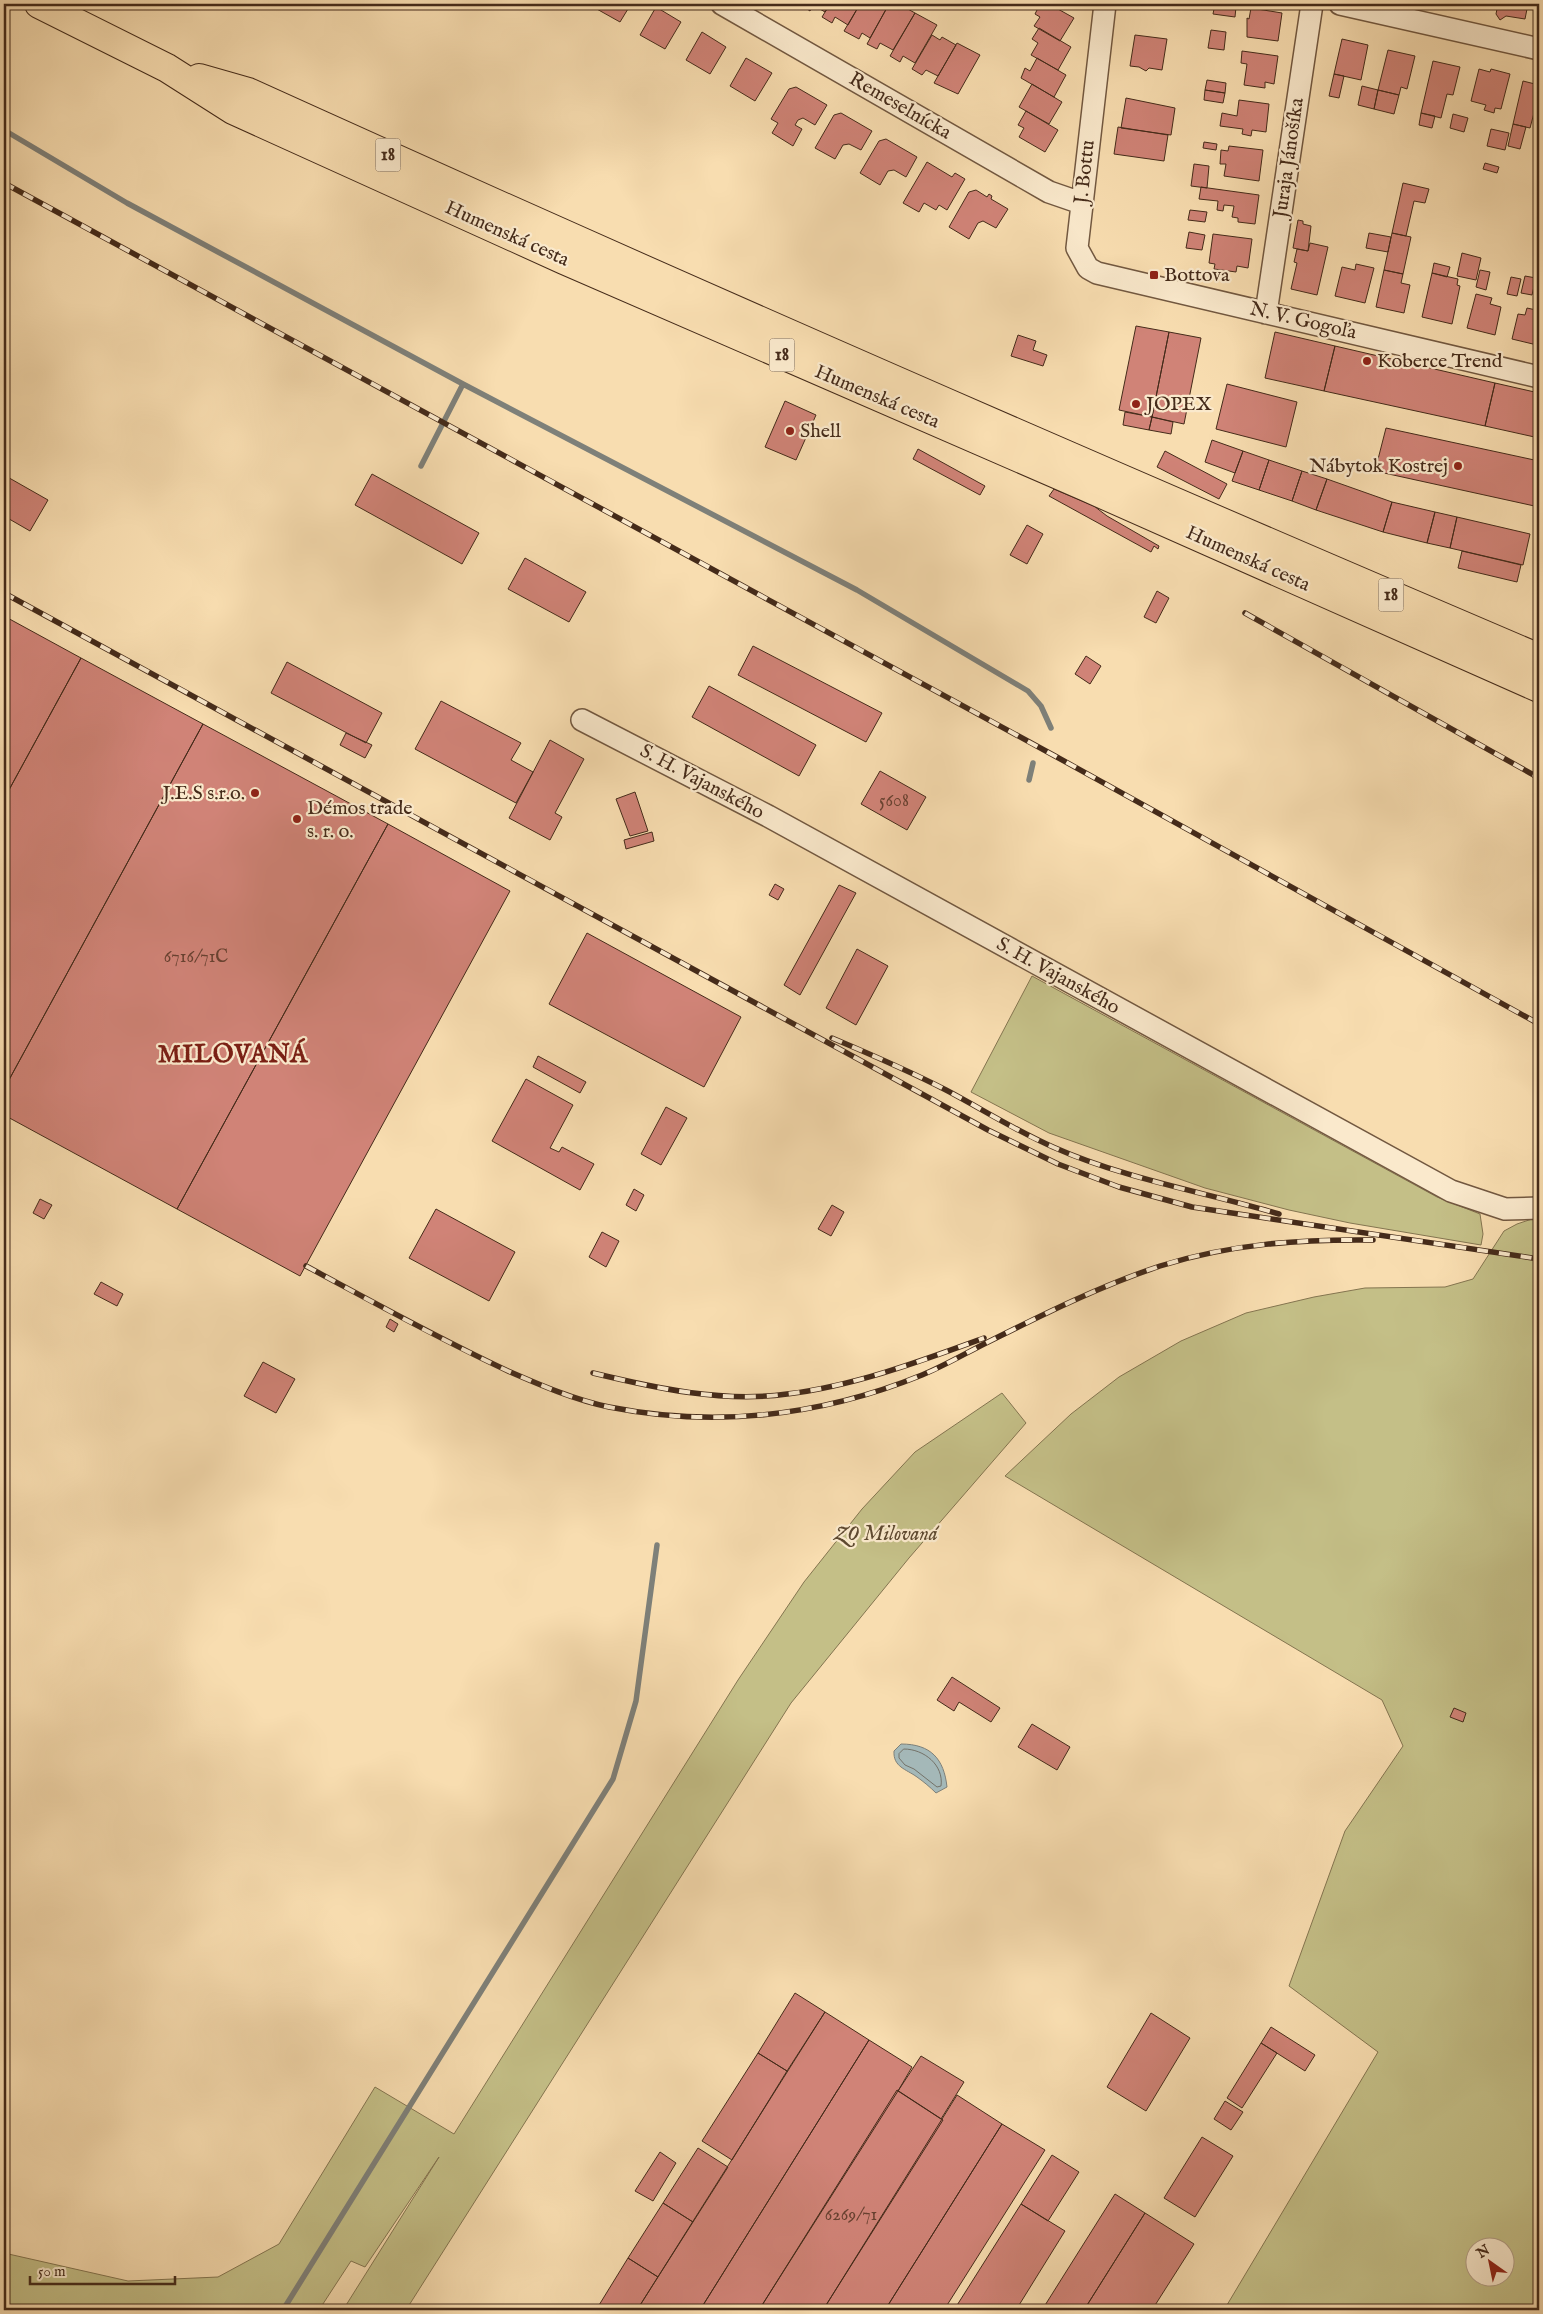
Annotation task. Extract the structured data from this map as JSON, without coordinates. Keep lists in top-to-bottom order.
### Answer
{
  "streets": {
    "main road": ["18", "Humenská cesta"],
    "street": [
      "Remeselnícka",
      "Juraja Jánošíka",
      "J. Bottu",
      "N. V. Gogoľa",
      "S. H. Vajanského"
    ]
  },
  "crossings": [
    ["Remeselnícka", "J. Bottu"],
    ["Juraja Jánošíka", "N. V. Gogoľa"],
    ["J. Bottu", "N. V. Gogoľa"]
  ],
  "districts": ["MILOVANÁ"],
  "parks": ["ZO Milovaná"],
  "places": {
    "transit": ["Bottova"],
    "other": [
      "Koberce Trend",
      "JOPEX",
      "Shell",
      "Nábytok Kostrej",
      "J.E.S s.r.o.",
      "Démos trade s. r. o."
    ]
  },
  "house_numbers": ["5608", "6716/71C", "6269/71"],
  "scale_bar": "50 m",
  "north": "top left"
}
